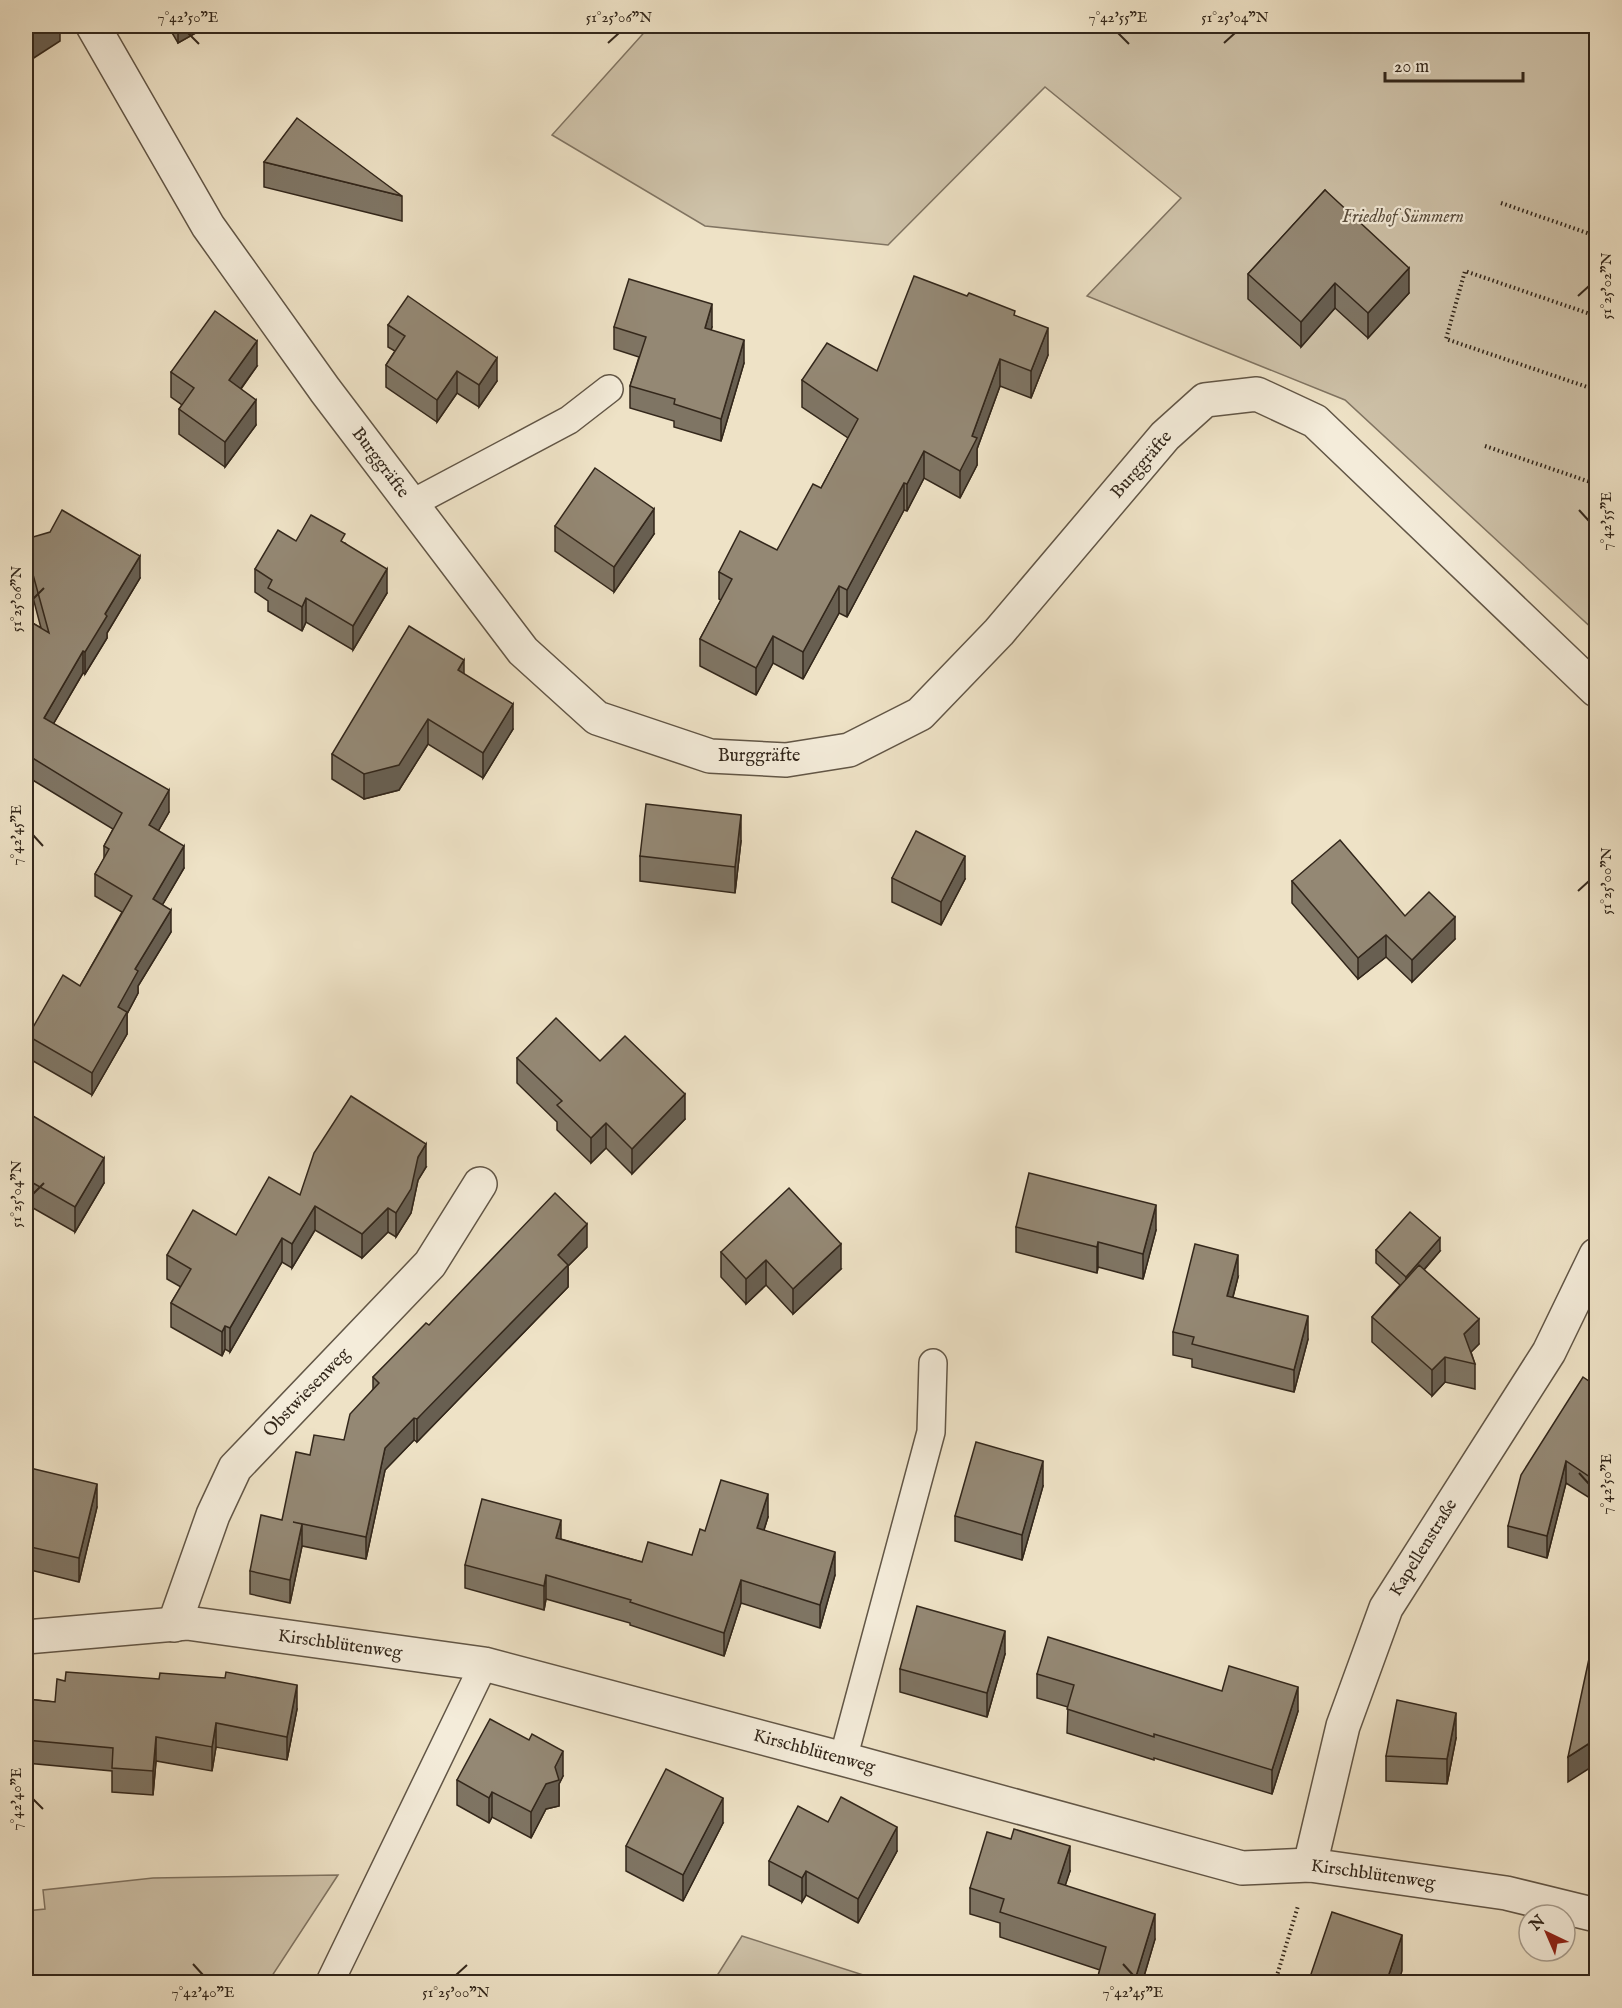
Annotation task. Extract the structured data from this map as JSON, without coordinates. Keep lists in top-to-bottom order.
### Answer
{
  "streets": {
    "street": [
      "Burggräfte",
      "Obstwiesenweg",
      "Kapellenstraße",
      "Kirschblütenweg"
    ]
  },
  "crossings": [
    ["Obstwiesenweg", "Kirschblütenweg"],
    ["Kapellenstraße", "Kirschblütenweg"]
  ],
  "parks": ["Friedhof Sümmern"],
  "scale_bar": "20 m",
  "north": "top left",
  "coordinates": [
    "7°42'50\"E",
    "51°25'06\"N",
    "7°42'55\"E",
    "51°25'04\"N",
    "51°25'02\"N",
    "7°42'45\"E",
    "51°25'00\"N",
    "7°42'40\"E"
  ]
}
